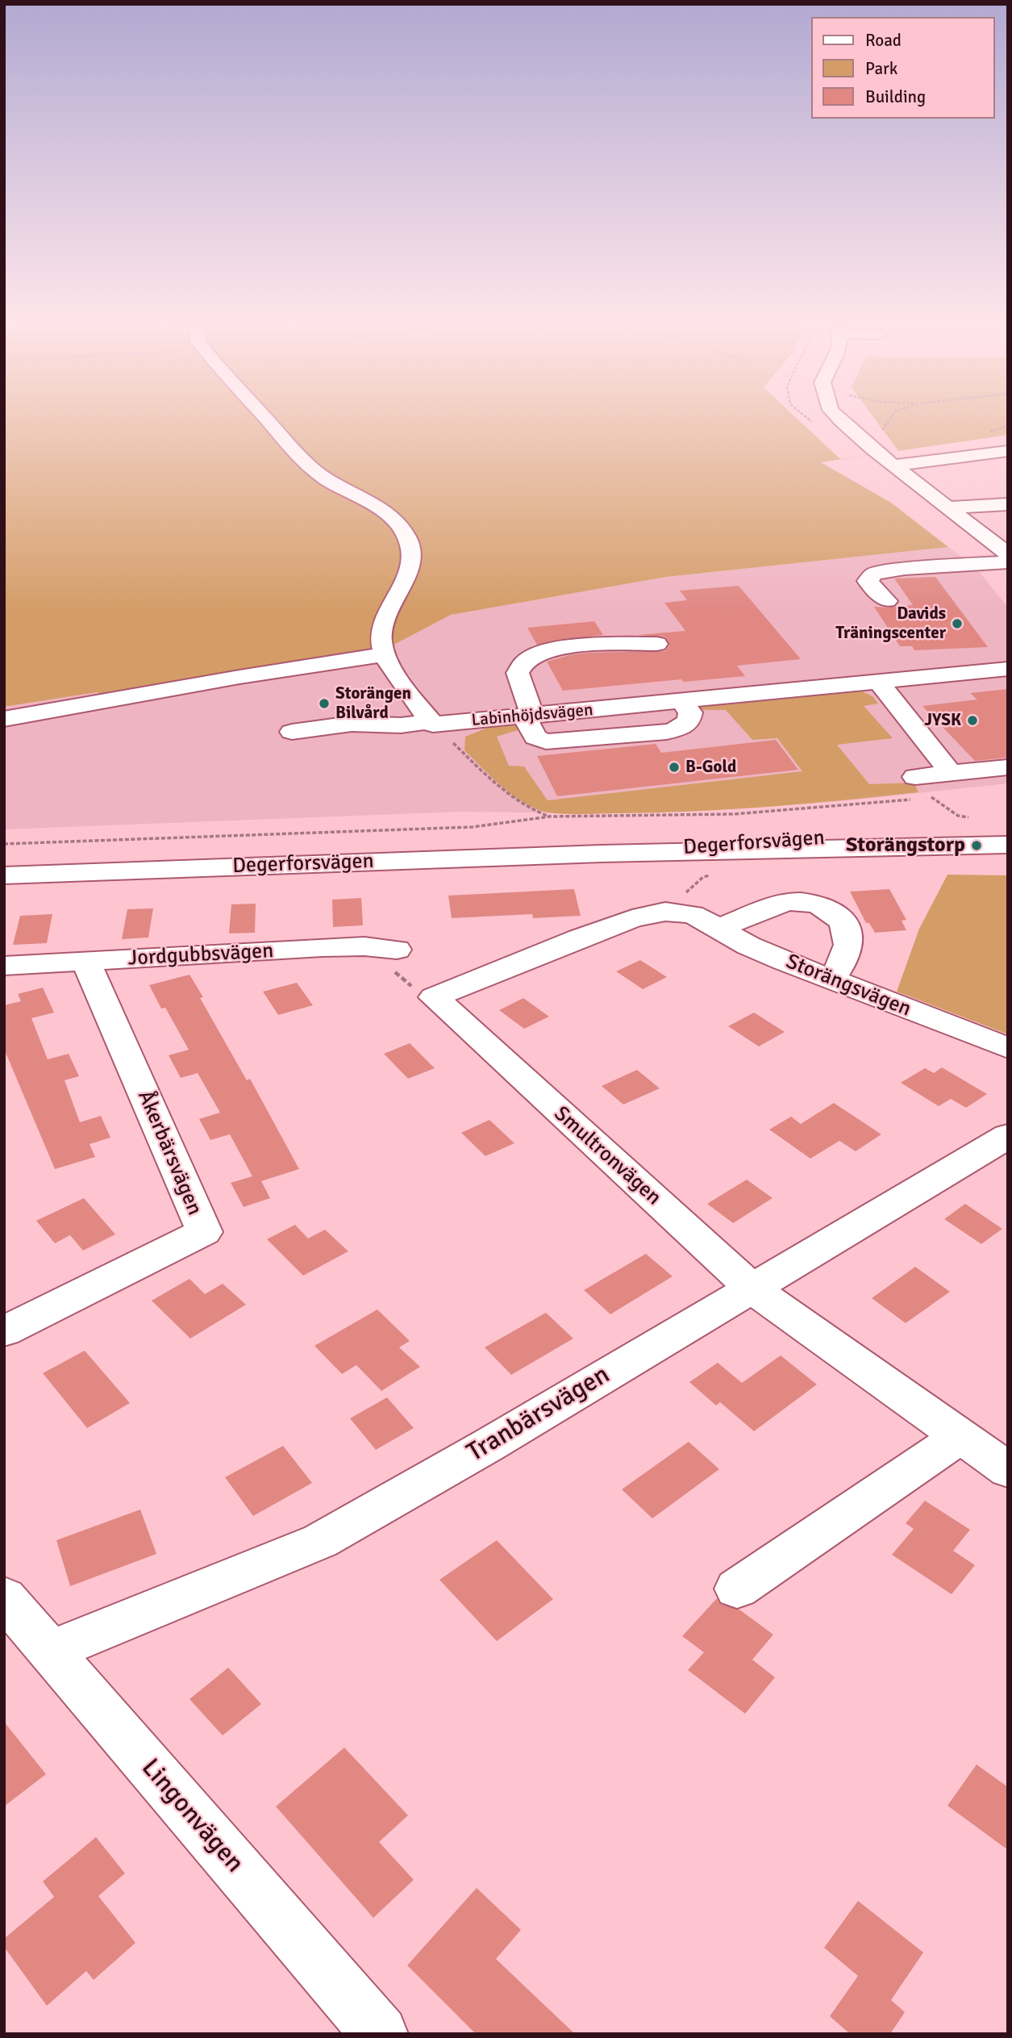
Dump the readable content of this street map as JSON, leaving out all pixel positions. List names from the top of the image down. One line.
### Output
{"streets":{"street":["Labinhöjdsvägen","Degerforsvägen","Jordgubbsvägen","Storängsvägen","Åkerbärsvägen","Smultronvägen","Tranbärsvägen","Lingonvägen"]},"crossings":[["Jordgubbsvägen","Åkerbärsvägen"],["Storängsvägen","Smultronvägen"],["Smultronvägen","Tranbärsvägen"],["Tranbärsvägen","Lingonvägen"]],"places":["Davids Träningscenter","Storängen Bilvård","JYSK","B-Gold","Storängstorp"],"legend":["Road","Park","Building"]}
